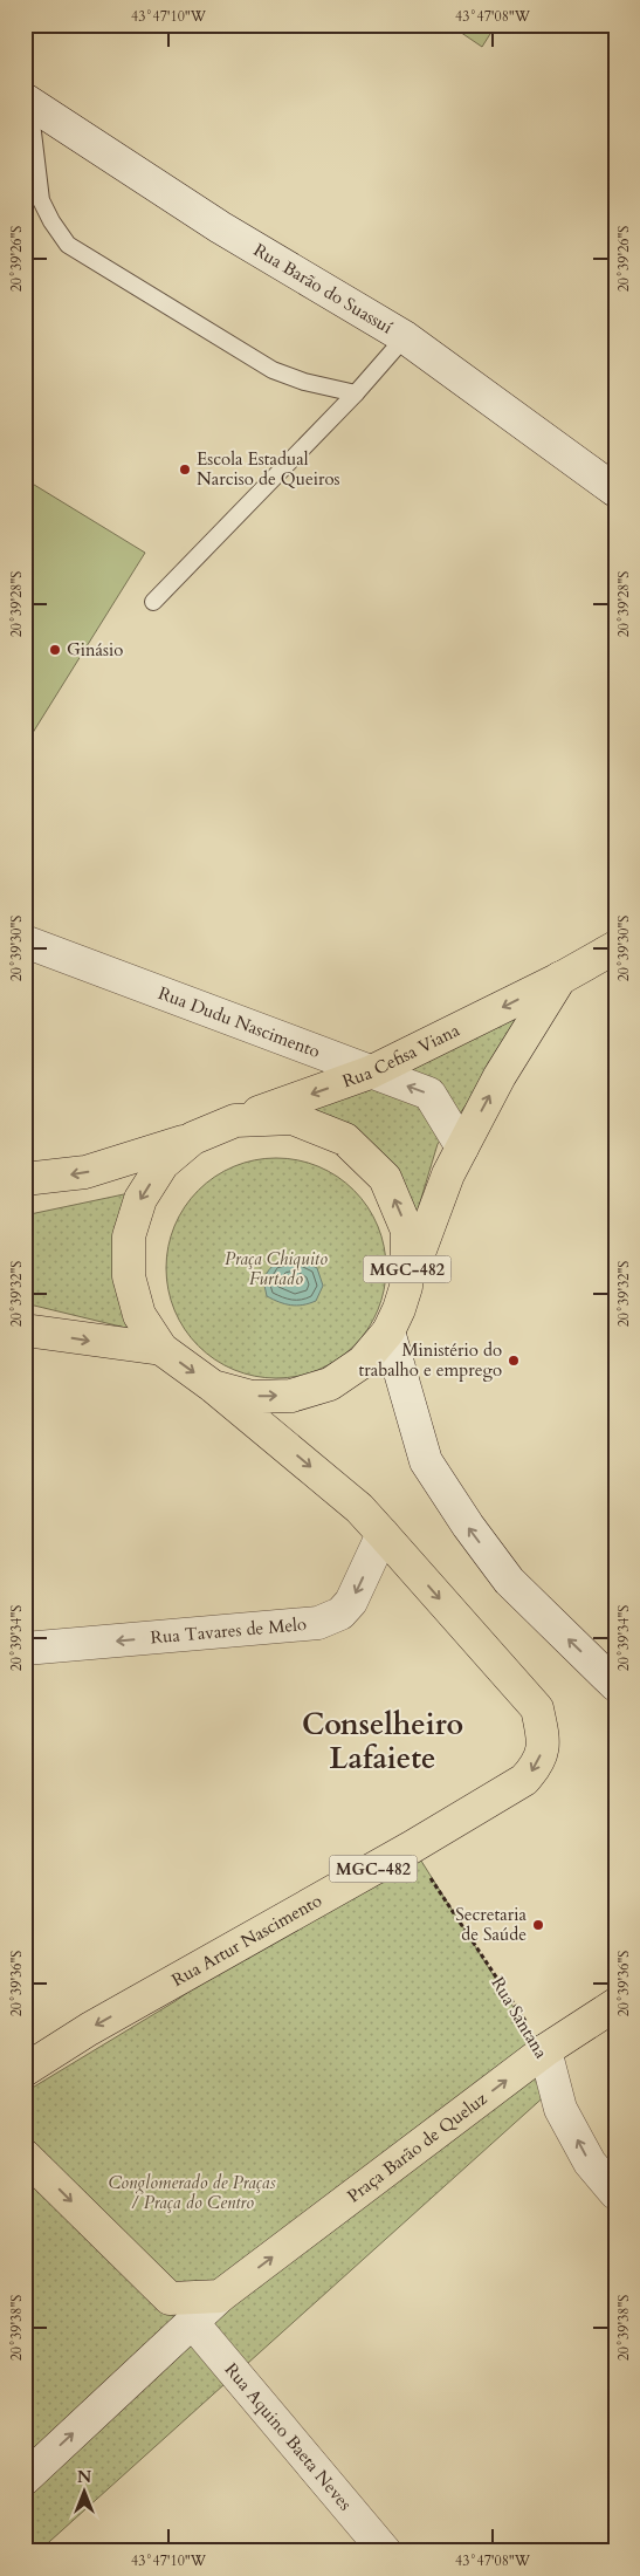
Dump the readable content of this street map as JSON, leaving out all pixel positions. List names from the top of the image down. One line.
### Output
{"streets":{"highway":["Rua Cefisa Viana","MGC-482","Rua Artur Nascimento","Praça Barão de Queluz"],"street":["Rua Barão do Suassuí","Rua Dudu Nascimento","Rua Tavares de Melo","Rua Santana","Rua Aquino Baeta Neves"]},"crossings":[["Rua Dudu Nascimento","Rua Cefisa Viana"],["Rua Cefisa Viana","MGC-482"],["MGC-482","Rua Tavares de Melo"],["MGC-482","Rua Artur Nascimento"],["Rua Tavares de Melo","Rua Artur Nascimento"],["Rua Artur Nascimento","Rua Santana"],["Rua Santana","Praça Barão de Queluz"],["Praça Barão de Queluz","Rua Aquino Baeta Neves"]],"one_way":["Rua Tavares de Melo","Rua Santana","Praça Barão de Queluz"],"districts":["Conselheiro Lafaiete"],"parks":["Praça Chiquito Furtado","Conglomerado de Praças / Praça do Centro"],"places":["Escola Estadual Narciso de Queiros","Ginásio","Ministério do trabalho e emprego","Secretaria de Saúde"],"north":"top","coordinates":["43°47'10\"W","43°47'08\"W","20°39'26\"S","20°39'28\"S","20°39'30\"S","20°39'32\"S","20°39'34\"S","20°39'36\"S","20°39'38\"S"]}
